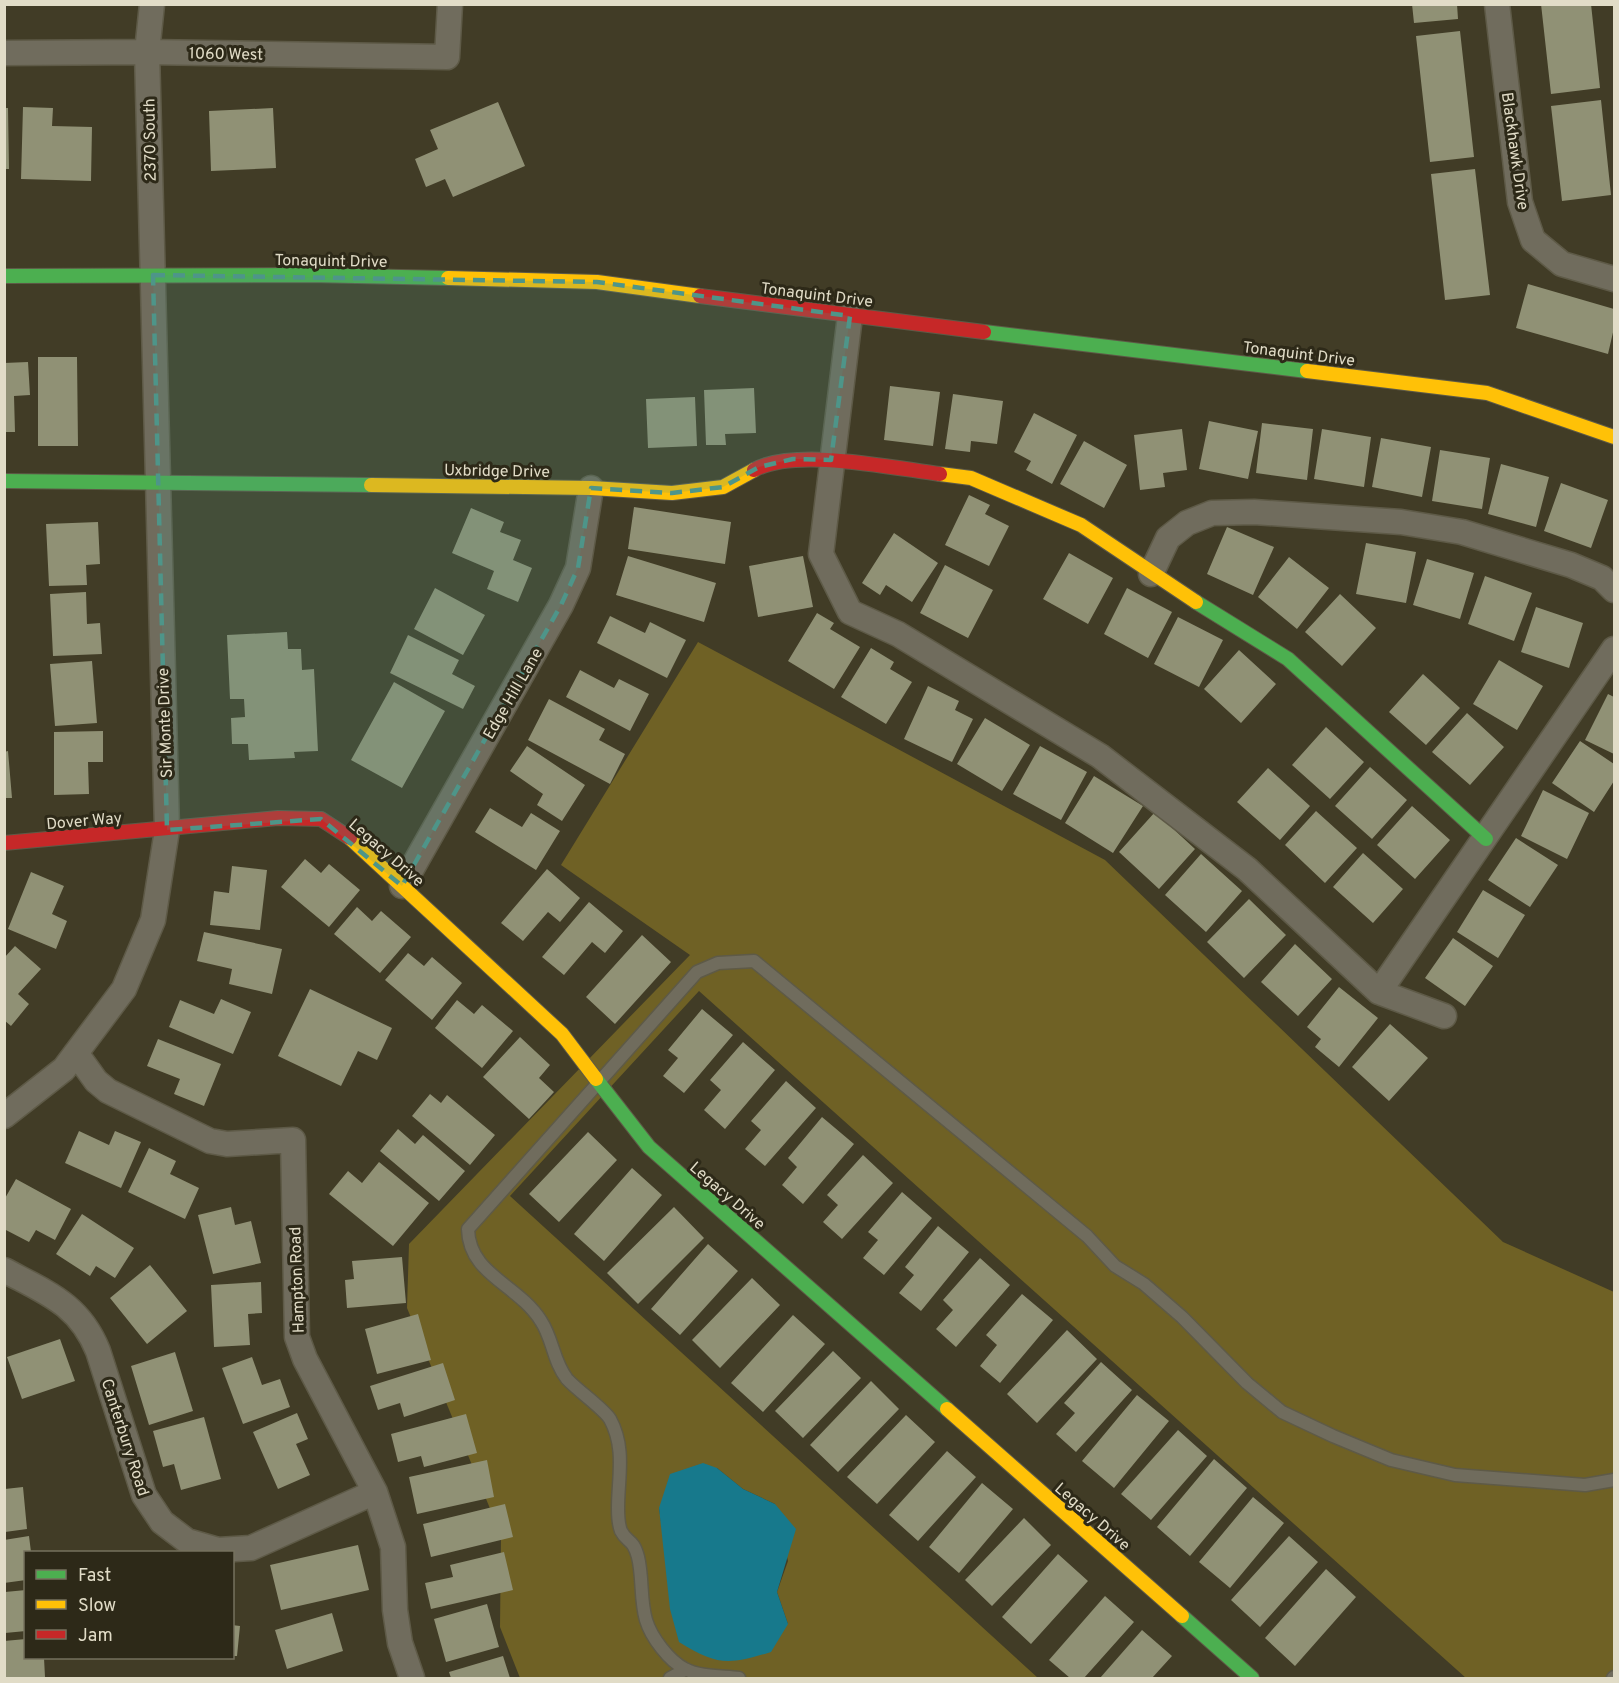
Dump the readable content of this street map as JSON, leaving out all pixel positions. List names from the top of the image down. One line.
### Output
{"streets":{"street":["1060 West","2370 South","Blackhawk Drive","Tonaquint Drive","Uxbridge Drive","Edge Hill Lane","Sir Monte Drive","Dover Way","Legacy Drive","Hampton Road","Canterbury Road"]},"crossings":[["1060 West","2370 South"],["2370 South","Tonaquint Drive"],["2370 South","Sir Monte Drive"],["Tonaquint Drive","Sir Monte Drive"],["Uxbridge Drive","Edge Hill Lane"],["Uxbridge Drive","Sir Monte Drive"],["Edge Hill Lane","Legacy Drive"],["Sir Monte Drive","Dover Way"],["Sir Monte Drive","Legacy Drive"],["Sir Monte Drive","Hampton Road"],["Dover Way","Legacy Drive"],["Hampton Road","Canterbury Road"]],"legend":["Fast","Slow","Jam"]}
